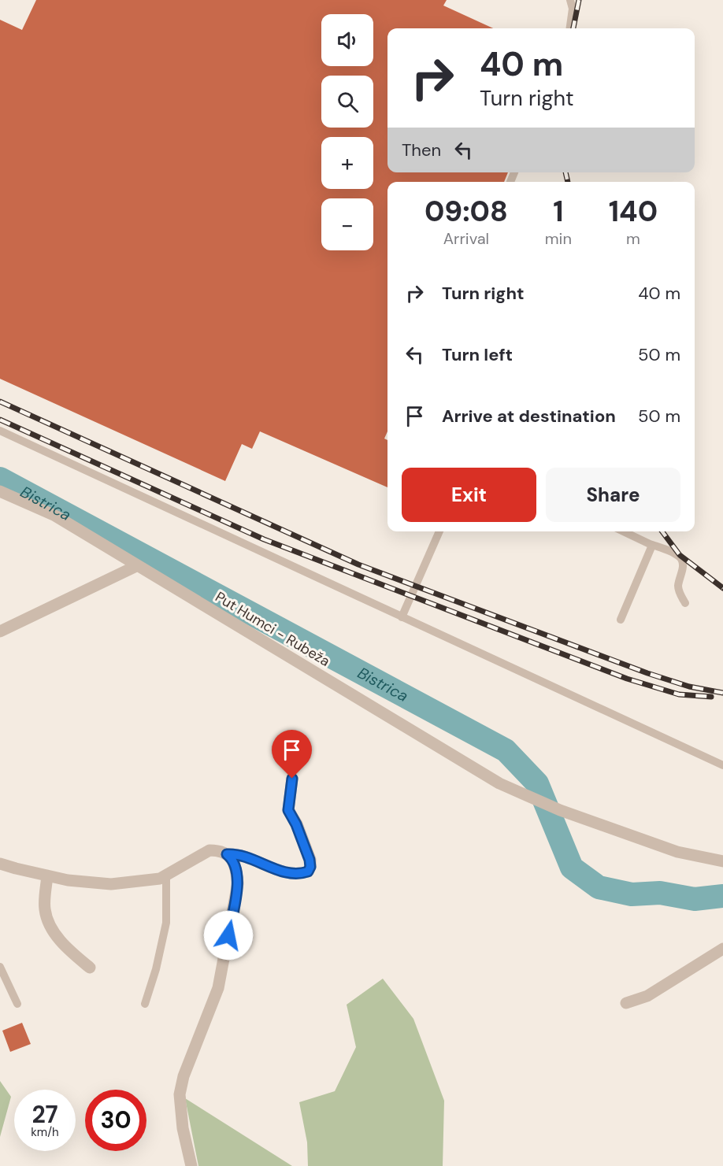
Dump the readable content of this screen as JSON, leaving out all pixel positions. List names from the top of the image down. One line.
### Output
{"streets":{"street":["Put Humci - Rubeža"]},"water":["Bistrica"],"page":{"map_buttons":["+","−"],"turn":["40 m","Turn right"],"then":"Then","eta":["09:08","Arrival","1","min","140","m"],"list":[{"name":"Turn right","value":"40 m"},{"name":"Turn left","value":"50 m"},{"name":"Arrive at destination","value":"50 m"}],"buttons":["Exit","Share"],"speed":"27 km/h","limit":"30"}}
